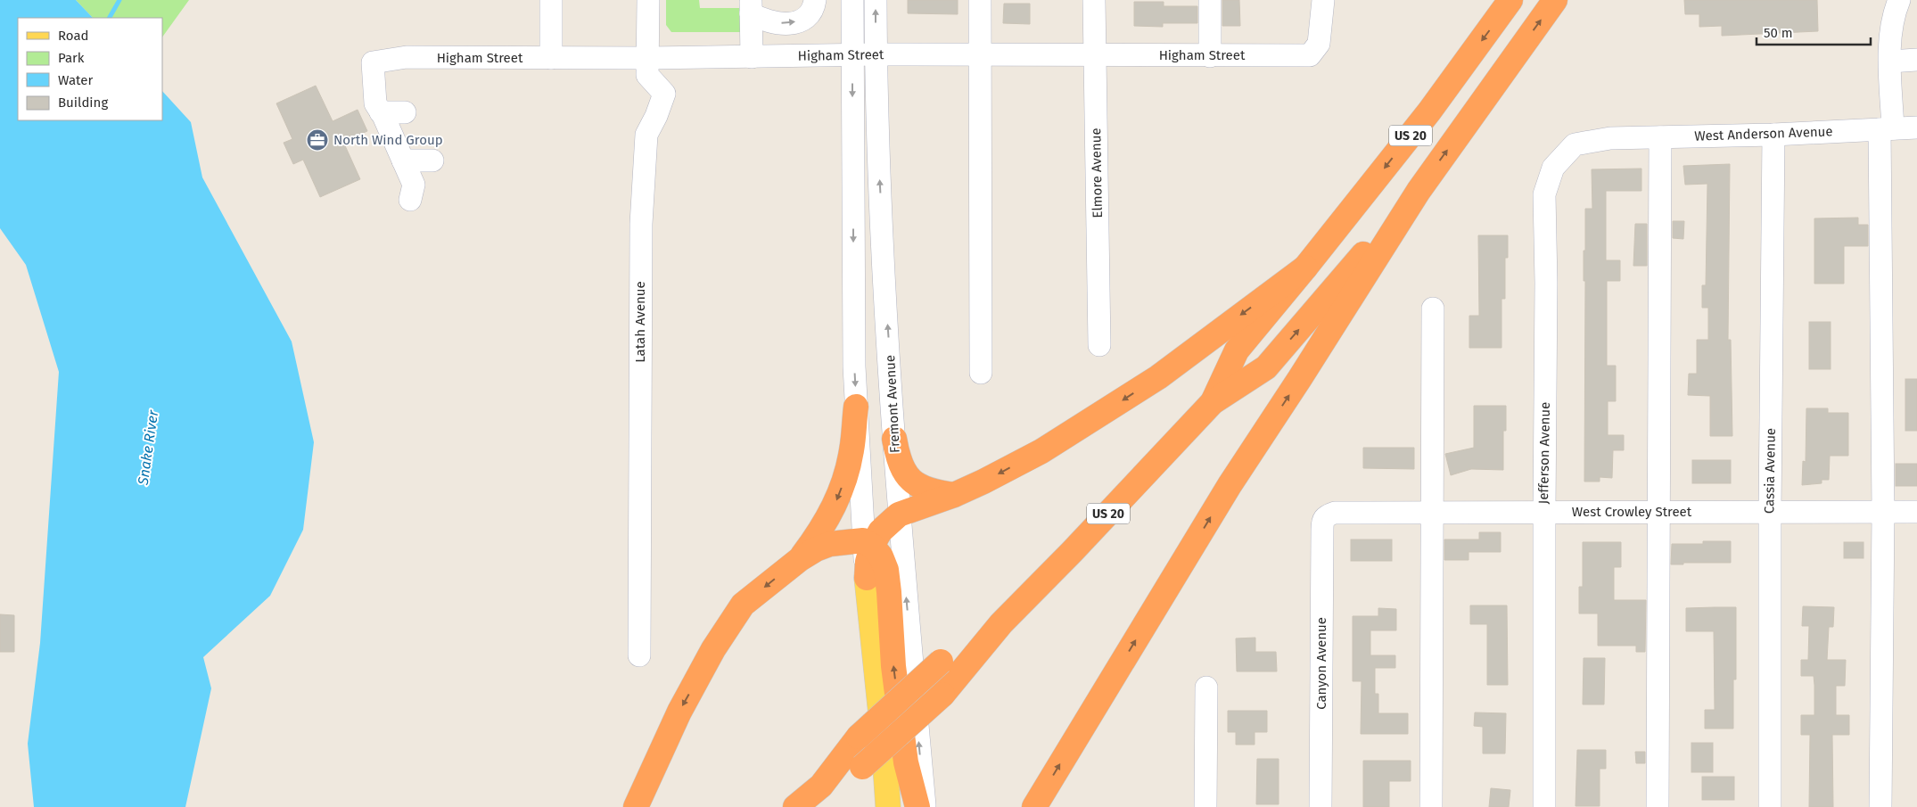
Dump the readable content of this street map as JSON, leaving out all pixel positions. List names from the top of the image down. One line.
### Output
{"streets":{"highway":["US 20"],"street":["Higham Street","West Anderson Avenue","Elmore Avenue","Latah Avenue","Fremont Avenue","Jefferson Avenue","Cassia Avenue","West Crowley Street","Canyon Avenue"]},"crossings":[["Higham Street","Elmore Avenue"],["Higham Street","Latah Avenue"],["Higham Street","Fremont Avenue"],["West Anderson Avenue","Jefferson Avenue"],["West Anderson Avenue","Cassia Avenue"],["Jefferson Avenue","West Crowley Street"],["Cassia Avenue","West Crowley Street"],["West Crowley Street","Canyon Avenue"]],"water":["Snake River"],"places":{"office":["North Wind Group"]},"legend":["Road","Park","Water","Building"],"scale_bar":"50 m"}
